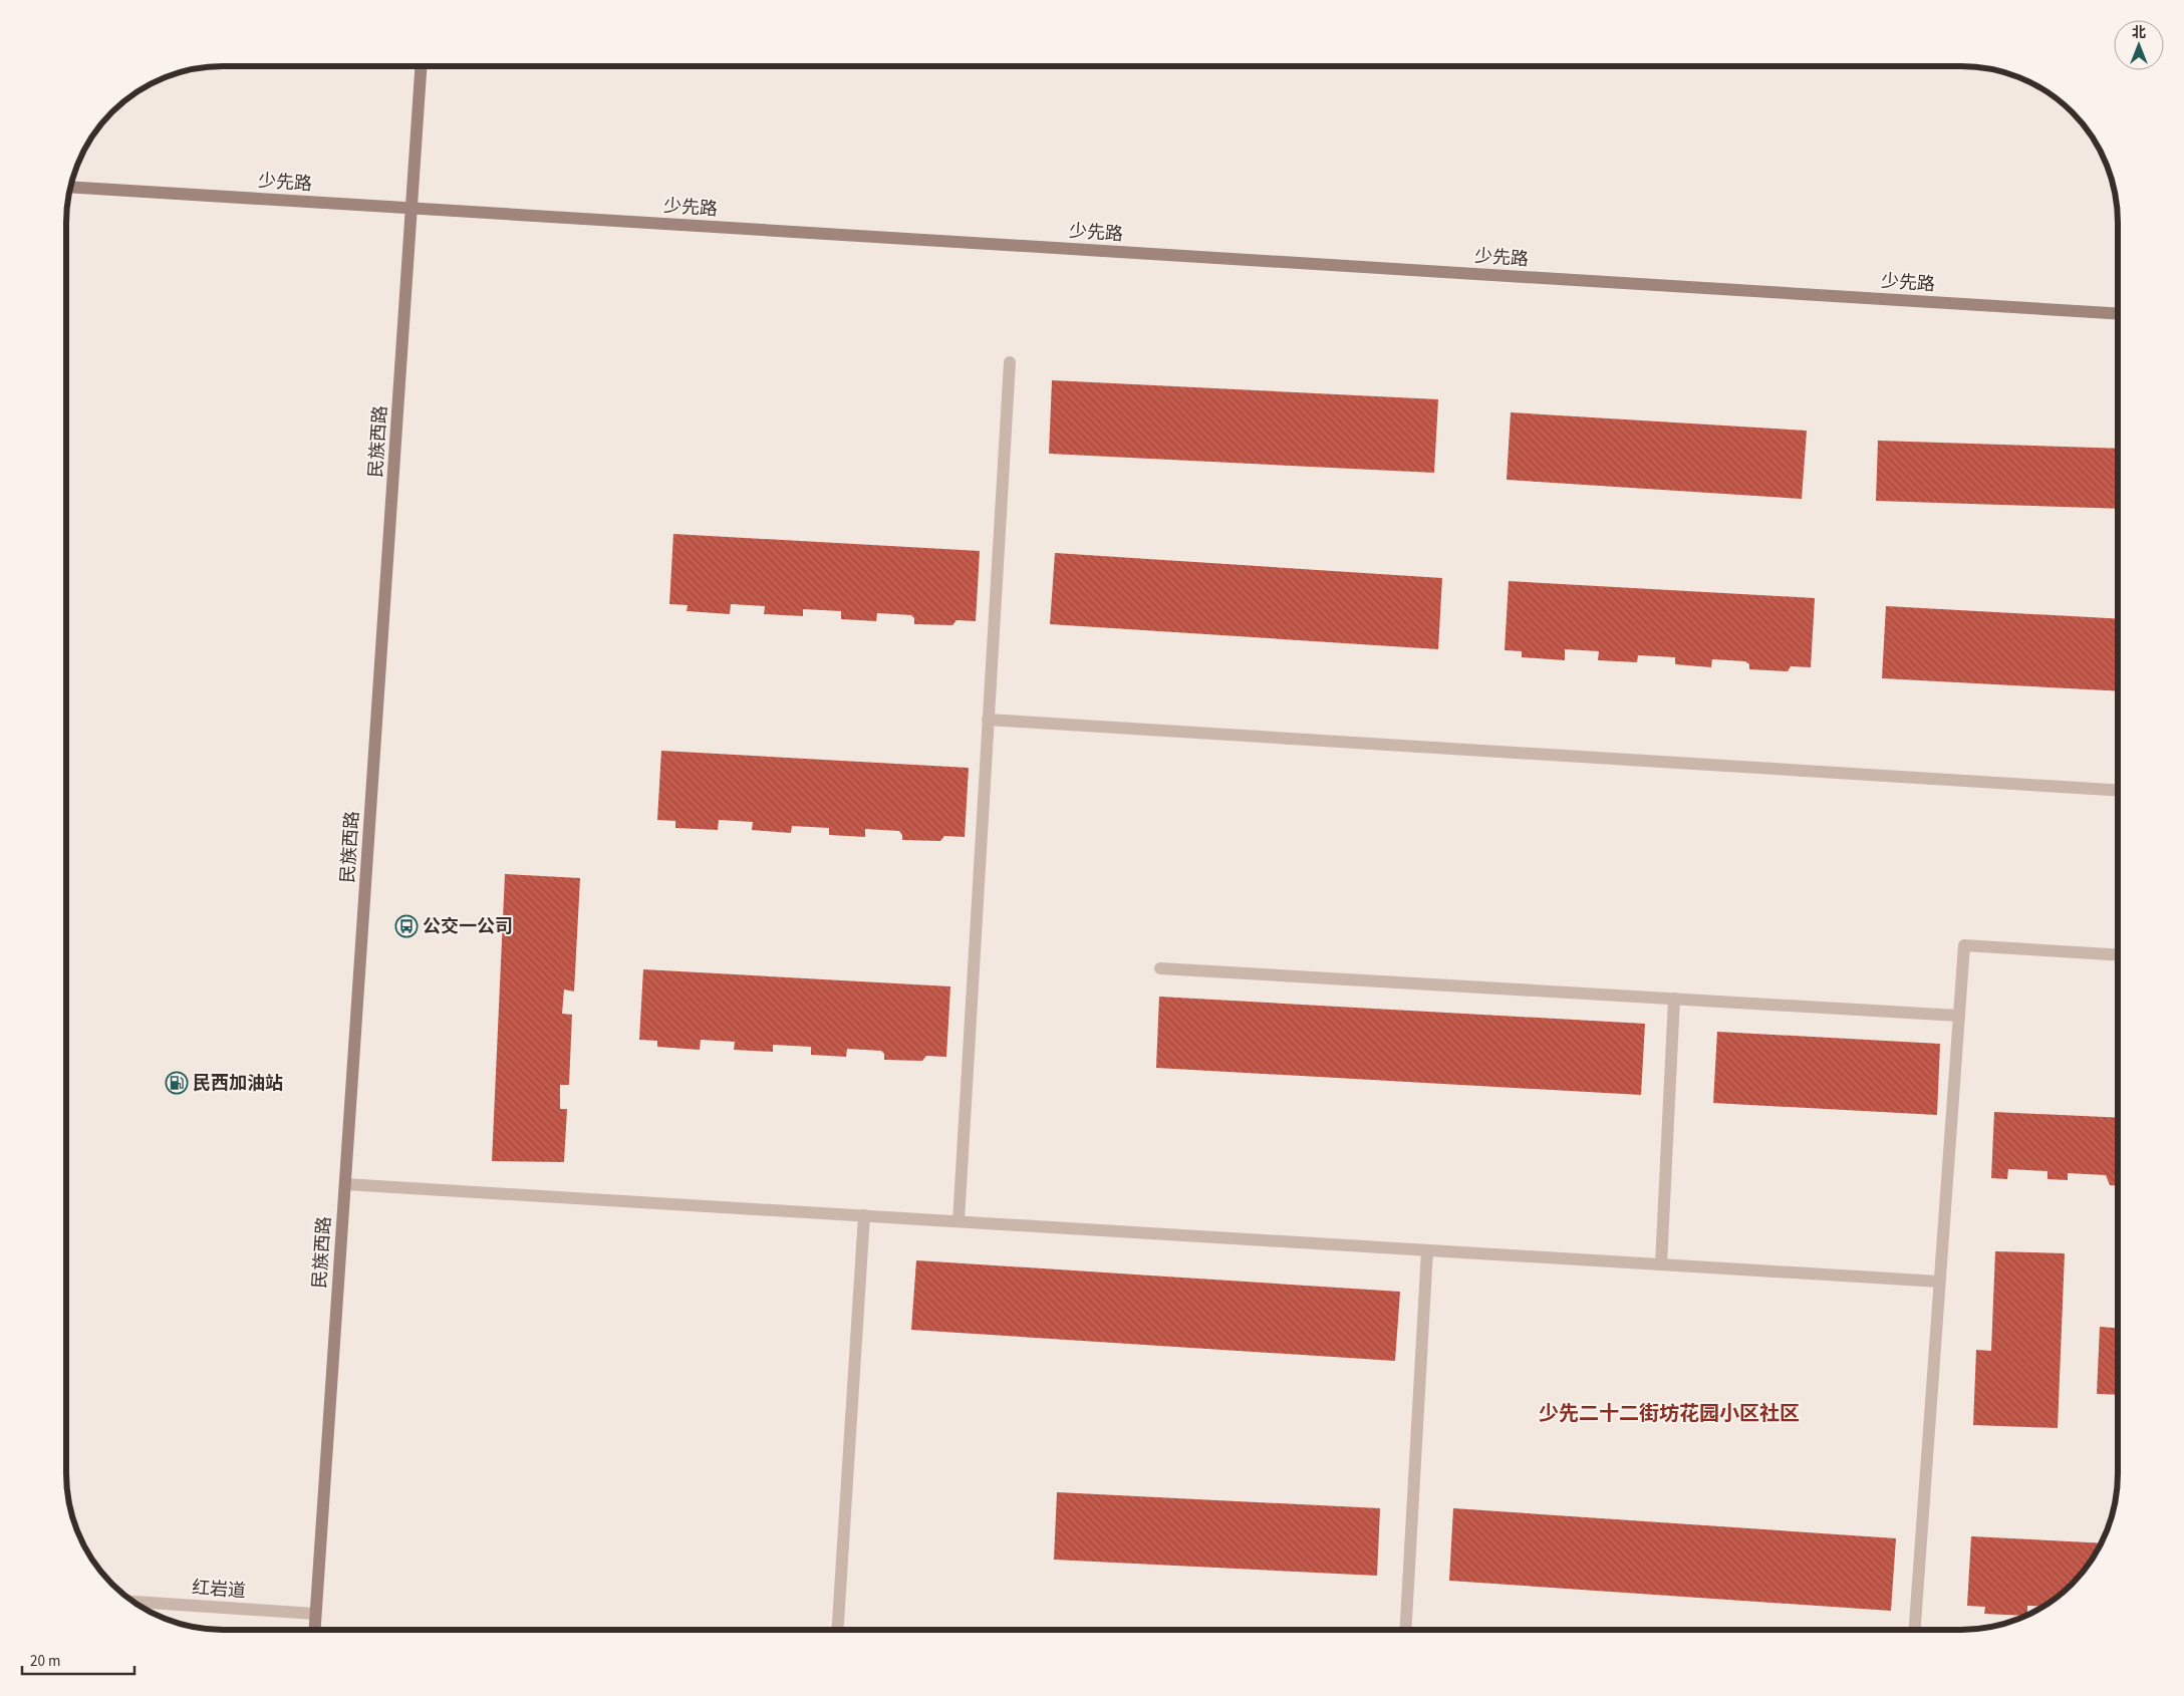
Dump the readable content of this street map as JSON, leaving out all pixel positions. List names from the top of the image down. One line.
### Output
{"streets":{"main road":["少先路","民族西路"],"street":["红岩道"]},"crossings":[["少先路","民族西路"],["民族西路","红岩道"]],"districts":["少先二十二街坊花园小区社区"],"places":{"bus stop":["公交一公司"],"fuel station":["民西加油站"]},"scale_bar":"20 m","north":"top"}
